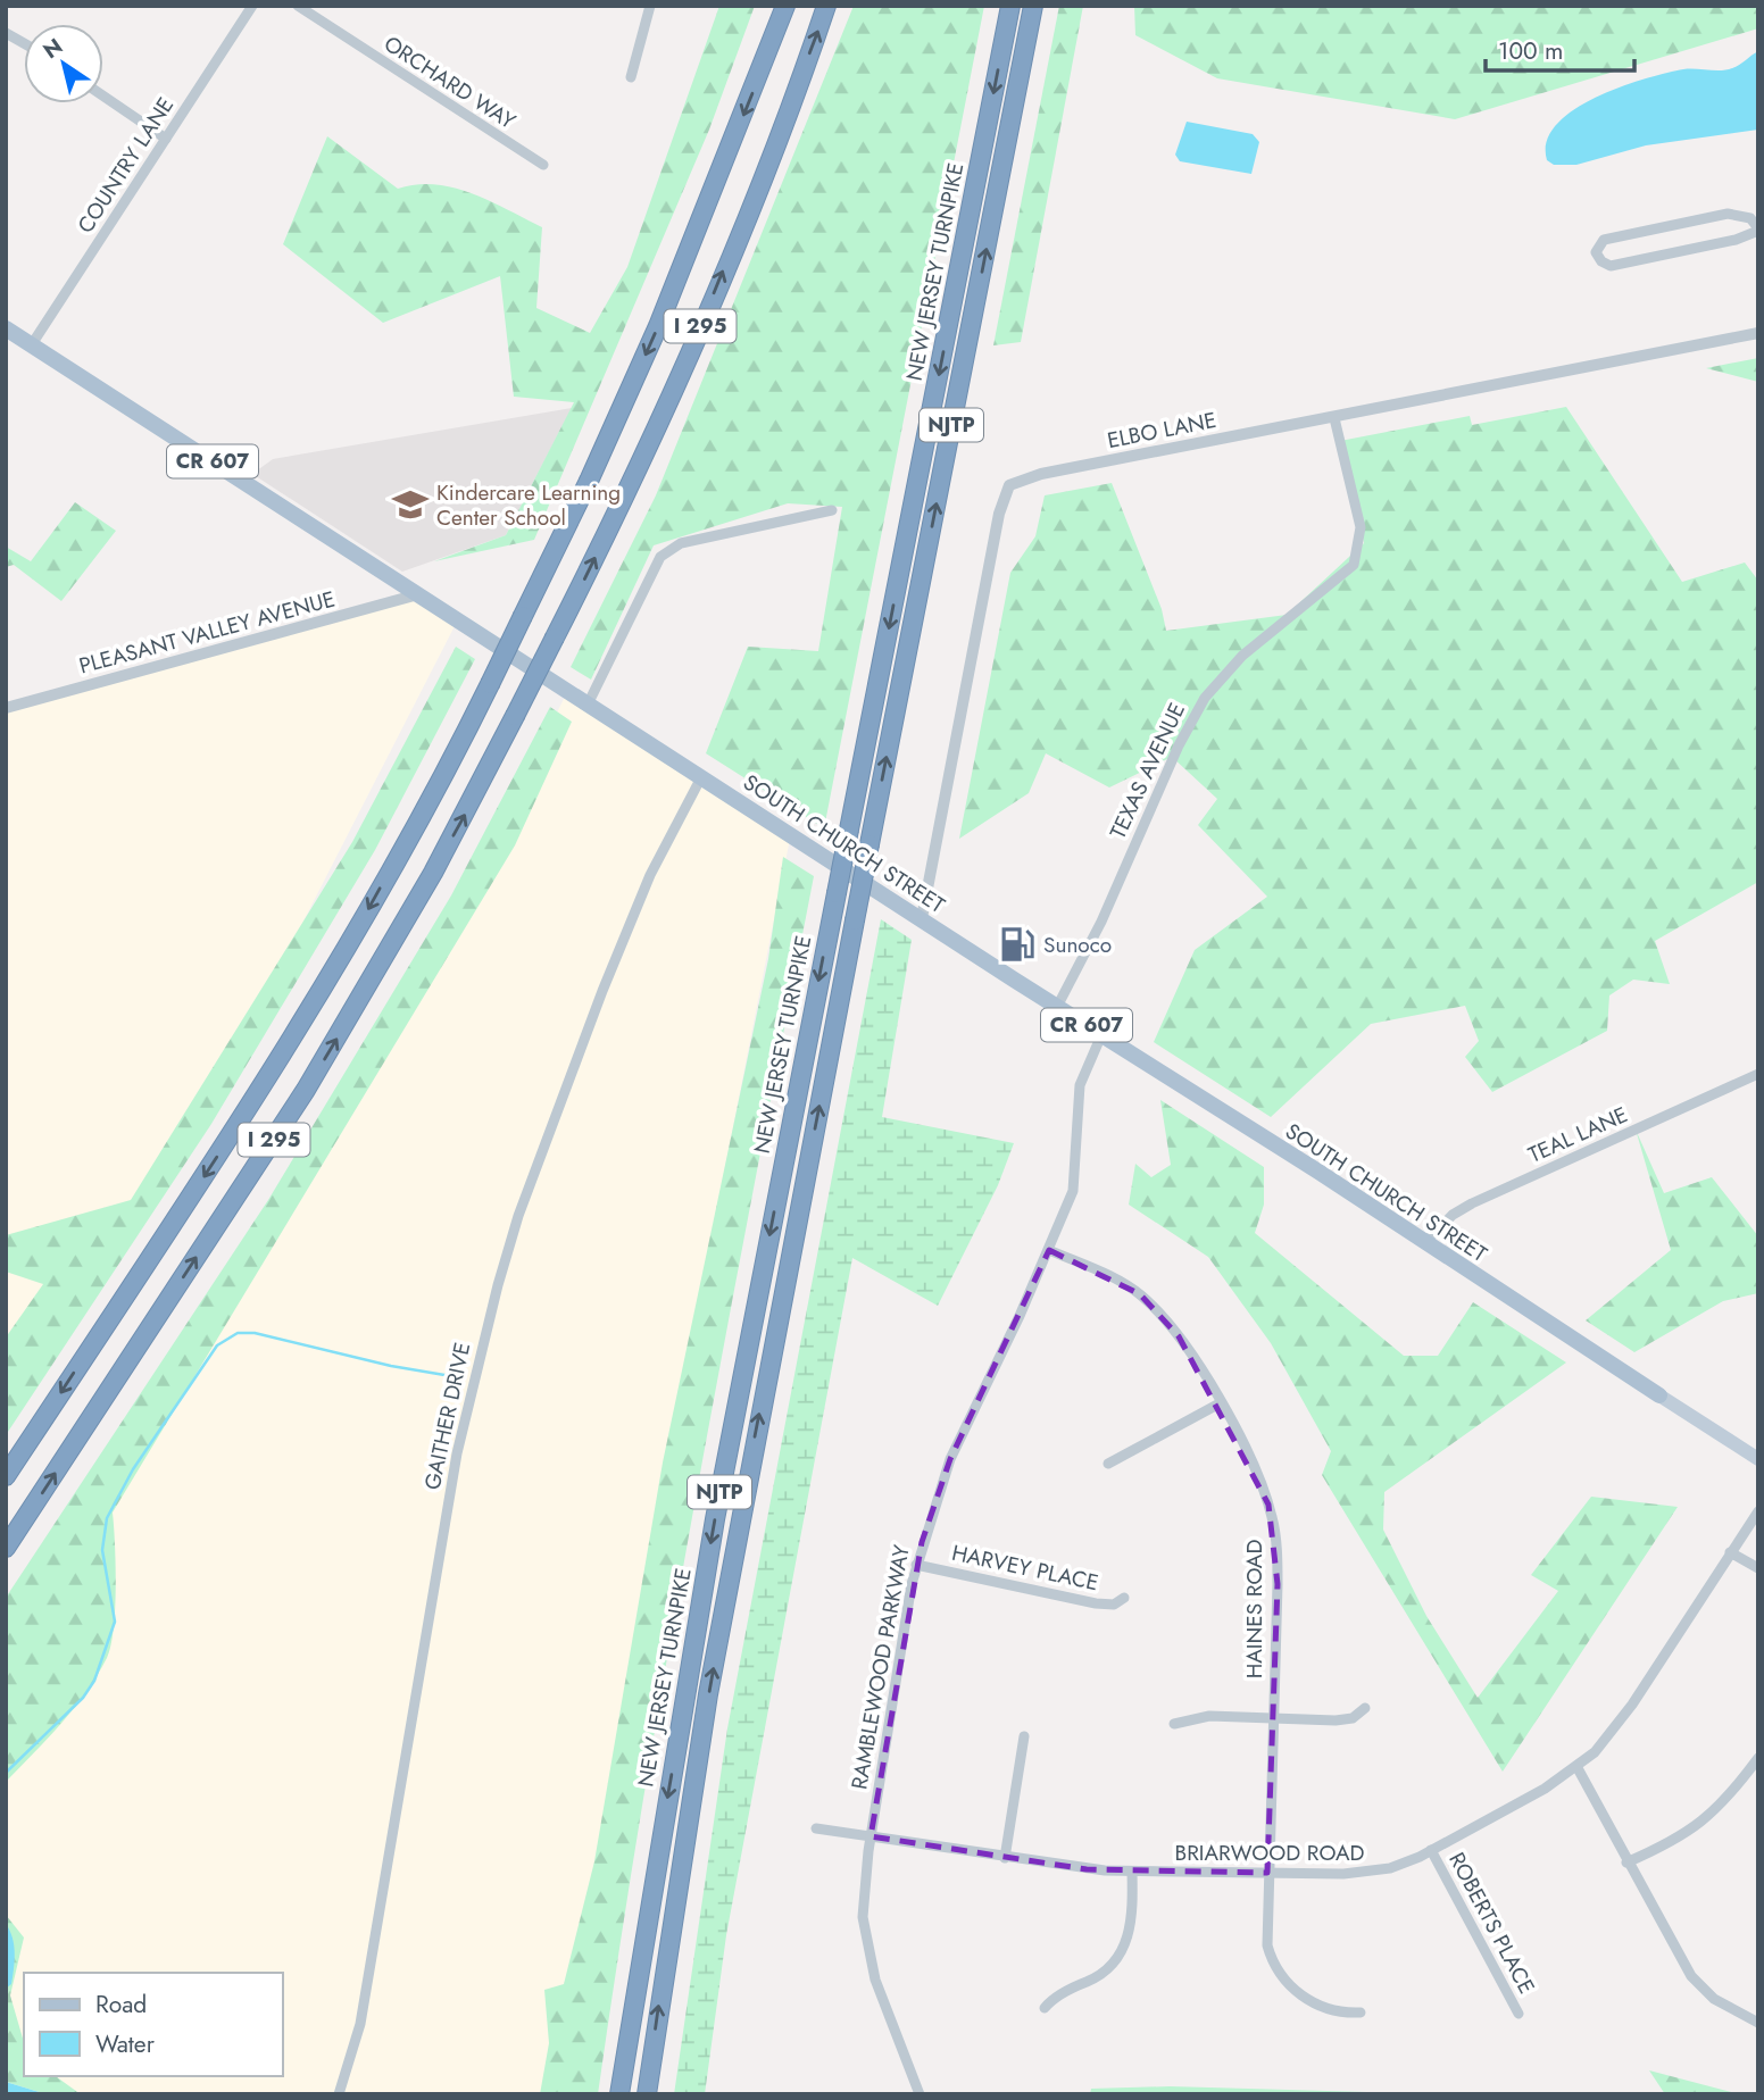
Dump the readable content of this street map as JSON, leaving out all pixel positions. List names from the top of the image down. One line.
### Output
{"streets":{"highway":["NEW JERSEY TURNPIKE","I 295","NJTP"],"main road":["CR 607","SOUTH CHURCH STREET"],"street":["ORCHARD WAY","COUNTRY LANE","ELBO LANE","PLEASANT VALLEY AVENUE","TEXAS AVENUE","TEAL LANE","GAITHER DRIVE","HARVEY PLACE","HAINES ROAD","RAMBLEWOOD PARKWAY","BRIARWOOD ROAD","ROBERTS PLACE"]},"crossings":[["COUNTRY LANE","SOUTH CHURCH STREET"],["ELBO LANE","TEXAS AVENUE"],["ELBO LANE","SOUTH CHURCH STREET"],["PLEASANT VALLEY AVENUE","SOUTH CHURCH STREET"],["TEXAS AVENUE","SOUTH CHURCH STREET"],["SOUTH CHURCH STREET","TEAL LANE"],["SOUTH CHURCH STREET","GAITHER DRIVE"],["SOUTH CHURCH STREET","RAMBLEWOOD PARKWAY"],["HARVEY PLACE","RAMBLEWOOD PARKWAY"],["HAINES ROAD","RAMBLEWOOD PARKWAY"],["HAINES ROAD","BRIARWOOD ROAD"],["RAMBLEWOOD PARKWAY","BRIARWOOD ROAD"],["BRIARWOOD ROAD","ROBERTS PLACE"]],"places":{"school or university":["Kindercare Learning Center School"],"fuel station":["Sunoco"]},"legend":["Road","Water"],"scale_bar":"100 m","north":"top left"}
